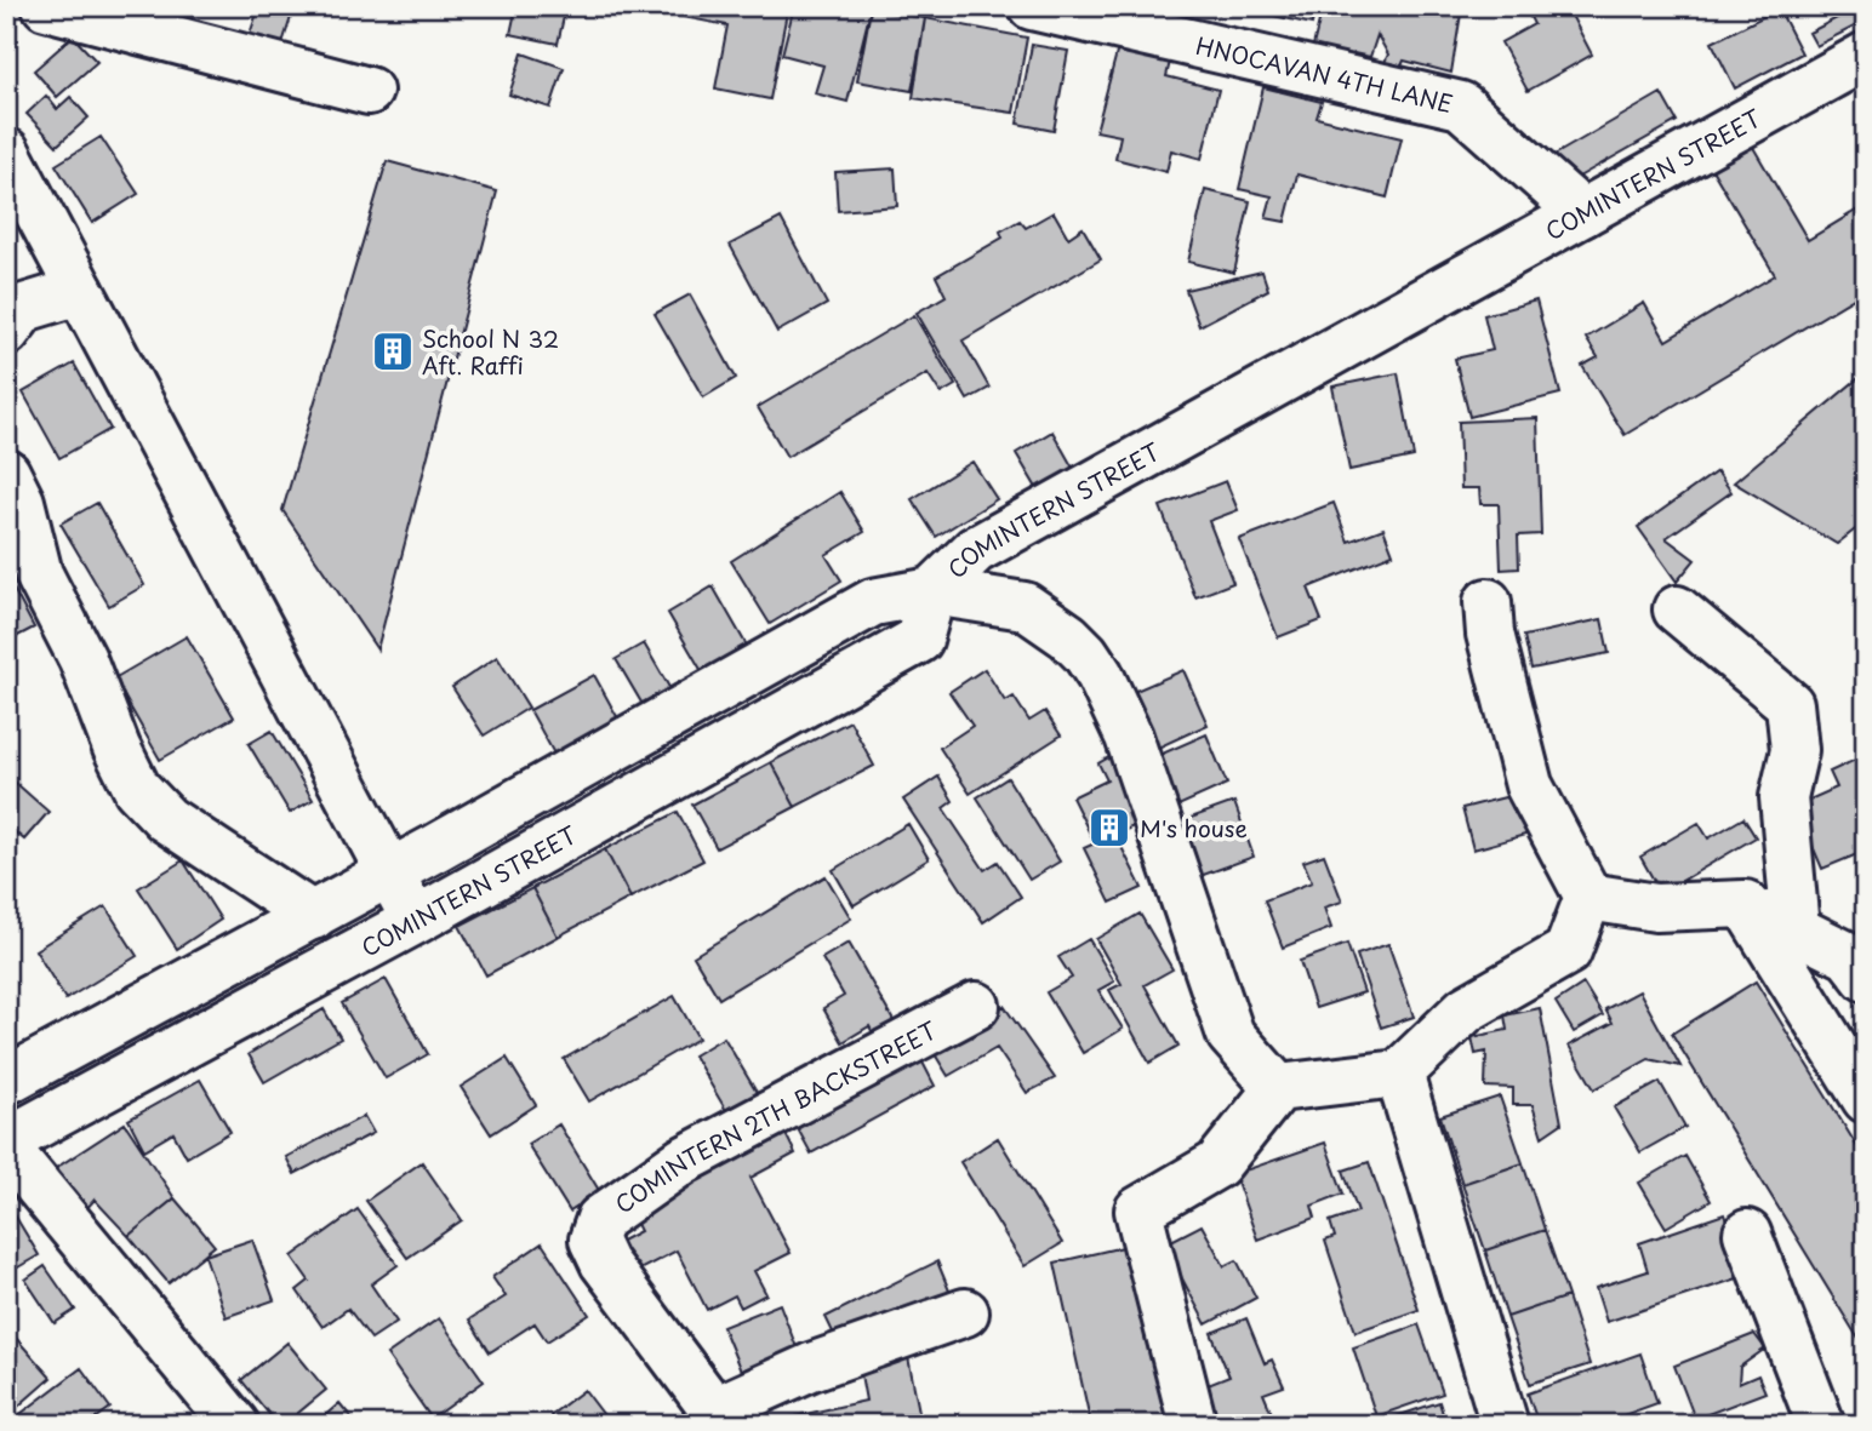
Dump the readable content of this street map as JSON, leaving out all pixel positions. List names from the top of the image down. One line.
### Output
{"streets":{"street":["HNOCAVAN 4TH LANE","COMINTERN STREET","COMINTERN 2TH BACKSTREET"]},"crossings":[["HNOCAVAN 4TH LANE","COMINTERN STREET"]],"places":{"building":["School N 32 Aft. Raffi","M's house"]}}
